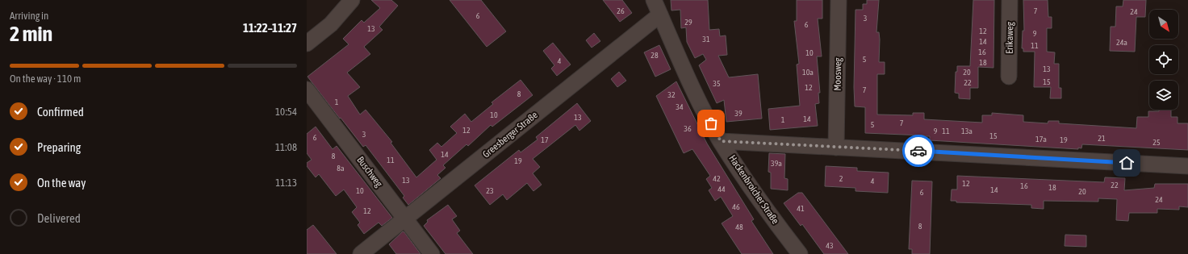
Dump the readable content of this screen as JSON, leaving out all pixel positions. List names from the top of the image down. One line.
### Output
{"streets":{"street":["Erikaweg","Moosweg","Greesberger Straße","Buschweg","Hackenbroicher Straße"]},"crossings":[["Greesberger Straße","Buschweg"],["Greesberger Straße","Hackenbroicher Straße"]],"house_numbers":["26","7","24","6","3","29","6","13","12","9","31","14","24a","11","16","10","28","5","4","18","13","10a","20","15","22","35","12","7","8","32","1","34","39","10","13","14","1","7","5","36","12","9","11","13a","3","15","6","21","17a","17","19","25","14","8","11","19","39a","8a","42","2","13","4","12","22","16","18","44","14","10","23","20","6","24","46","41","12","8","48","43"],"north":"bottom right","page":{"heading":["2 min","Arriving in","11:22–11:27"],"bar":"On the way · 110 m","list":[["Confirmed","10:54"],["Preparing","11:08"],["On the way","11:13"],"Delivered"]}}
